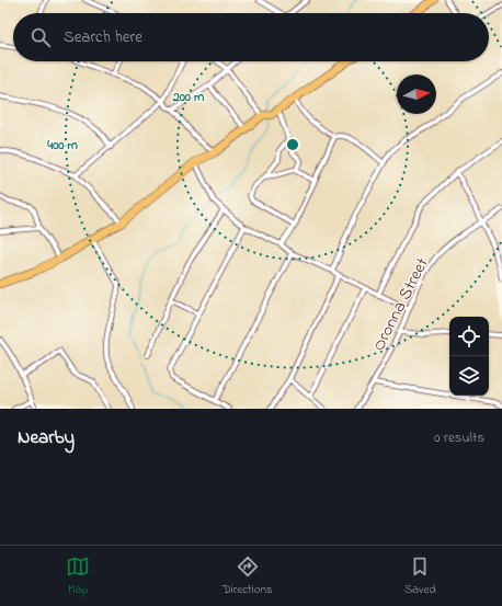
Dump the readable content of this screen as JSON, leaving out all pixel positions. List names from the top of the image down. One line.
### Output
{"streets":{"street":["Oronna Street"]},"north":"right","page":{"search":"Search here","heading":["Nearby","0 results"],"nav":["Map","Directions","Saved"]},"rings":["200 m","400 m"]}
